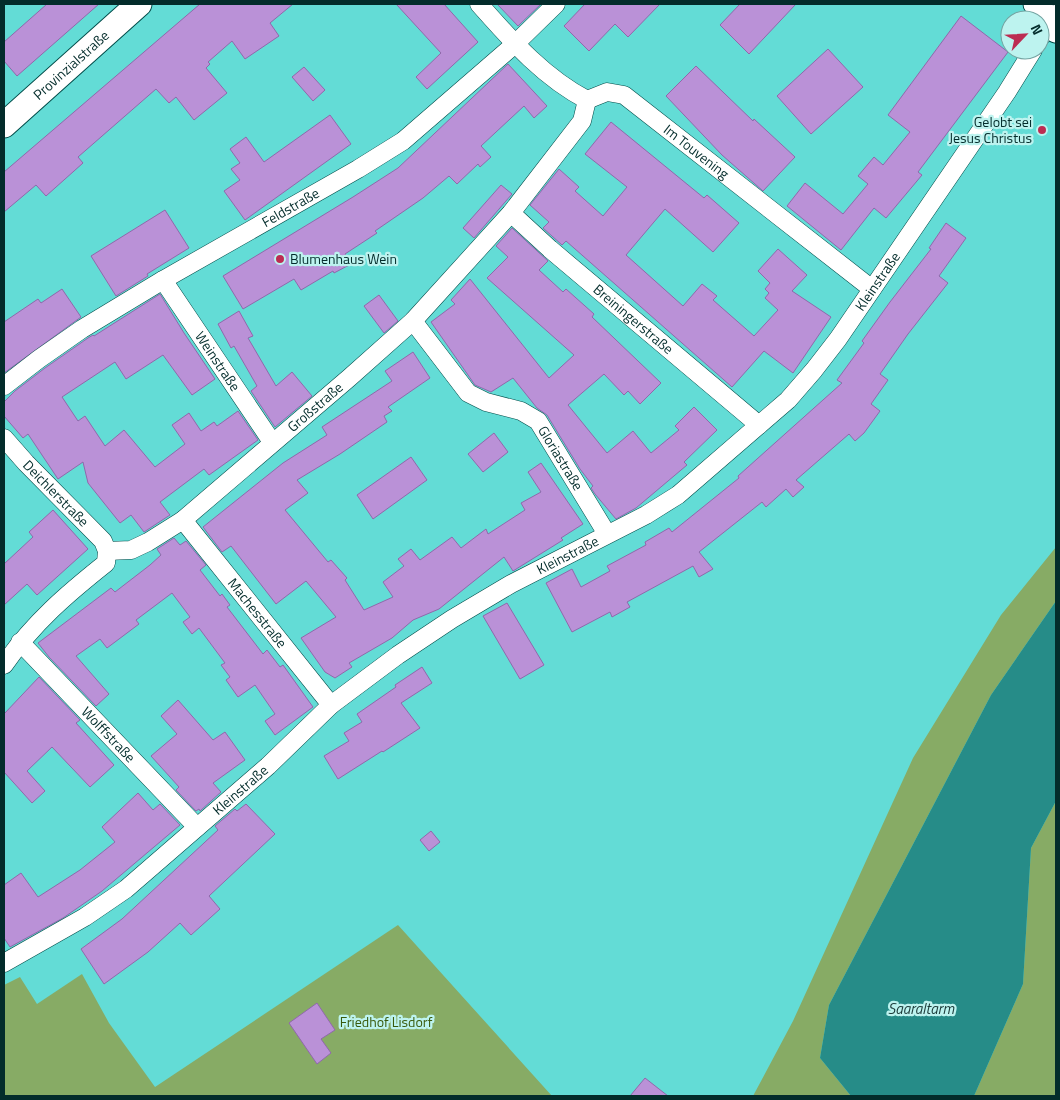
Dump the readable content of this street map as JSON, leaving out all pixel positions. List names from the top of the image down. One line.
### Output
{"streets":{"main road":["Provinzialstraße"],"street":["Im Touvening","Feldstraße","Kleinstraße","Breiningerstraße","Weinstraße","Großstraße","Gloriastraße","Deichlerstraße","Machesstraße","Wolffstraße"]},"crossings":[["Im Touvening","Kleinstraße"],["Im Touvening","Großstraße"],["Feldstraße","Weinstraße"],["Kleinstraße","Breiningerstraße"],["Kleinstraße","Gloriastraße"],["Kleinstraße","Machesstraße"],["Kleinstraße","Wolffstraße"],["Breiningerstraße","Großstraße"],["Weinstraße","Großstraße"],["Großstraße","Gloriastraße"],["Großstraße","Deichlerstraße"],["Großstraße","Machesstraße"]],"water":["Saaraltarm"],"parks":["Friedhof Lisdorf"],"places":["Gelobt sei Jesus Christus","Blumenhaus Wein"],"north":"top right"}
